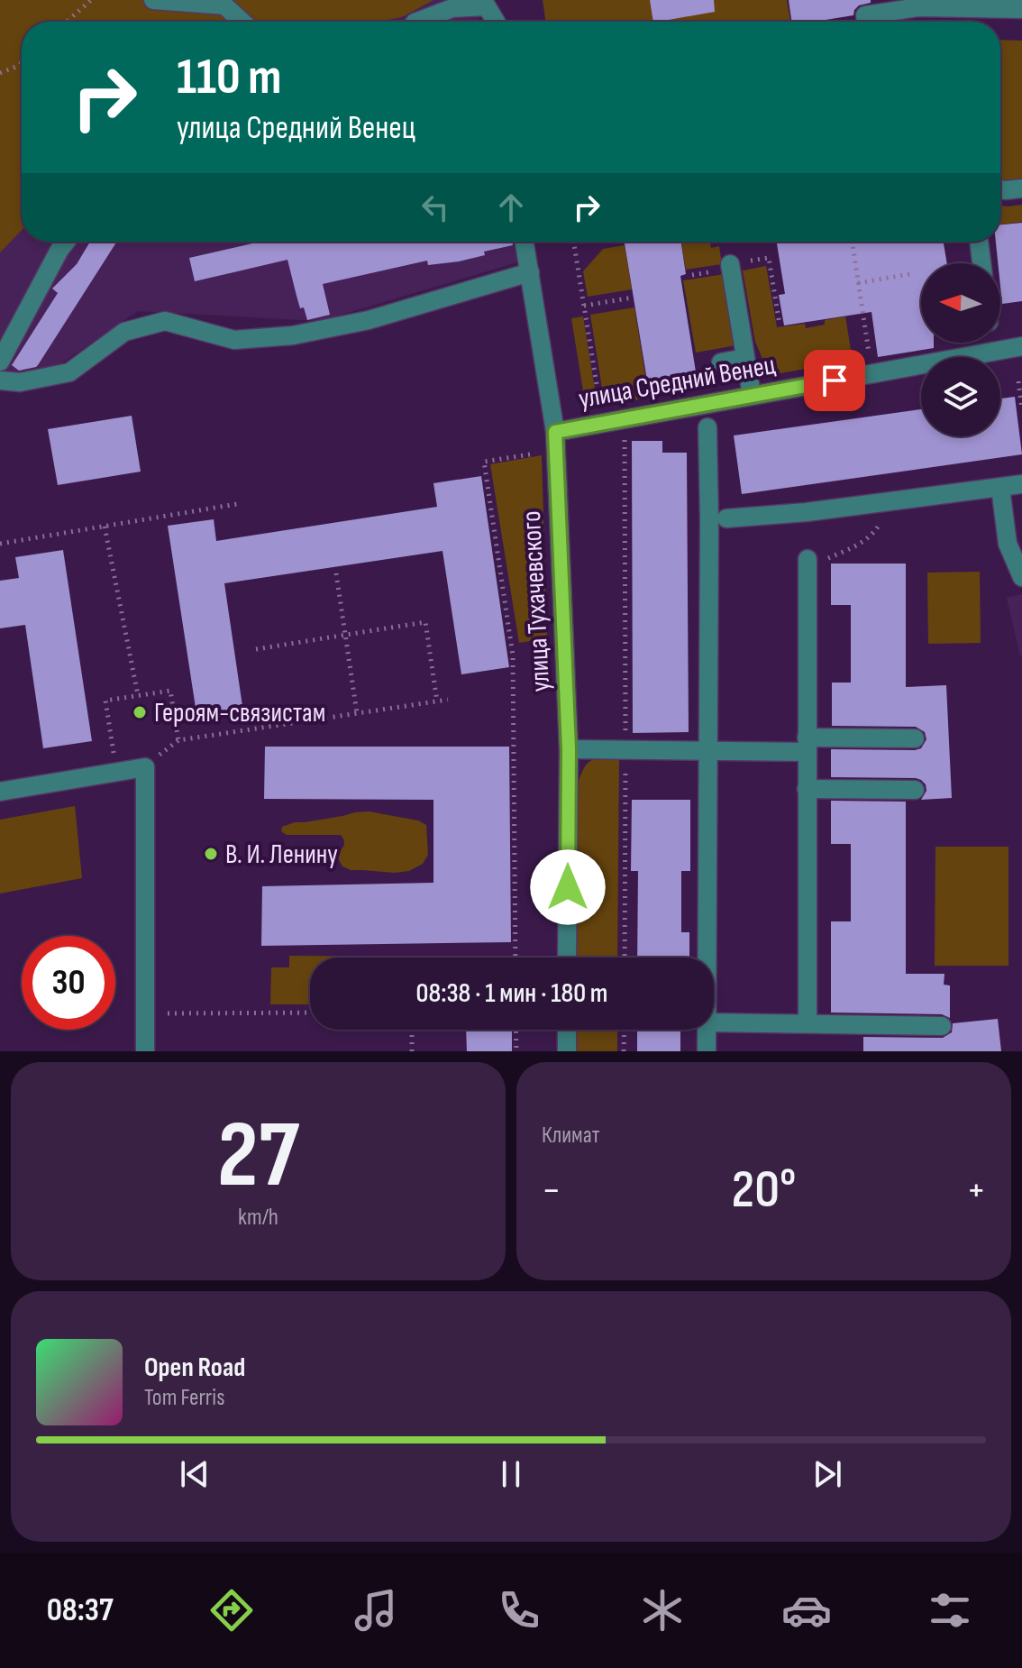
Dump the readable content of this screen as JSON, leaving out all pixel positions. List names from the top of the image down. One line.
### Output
{"streets":{"street":["улица Средний Венец","улица Тухачевского"]},"crossings":[["улица Средний Венец","улица Тухачевского"]],"places":["Героям-связистам","В. И. Ленину"],"north":"left","page":{"turn":["110 m","улица Средний Венец"],"limit":"30","trip":"08:38 · 1 мин · 180 m","tile":[["27","km/h"],"Климат"],"heat":["−","20°","+"],"song":["Open Road","Tom Ferris"],"tabs":"08:37"}}
